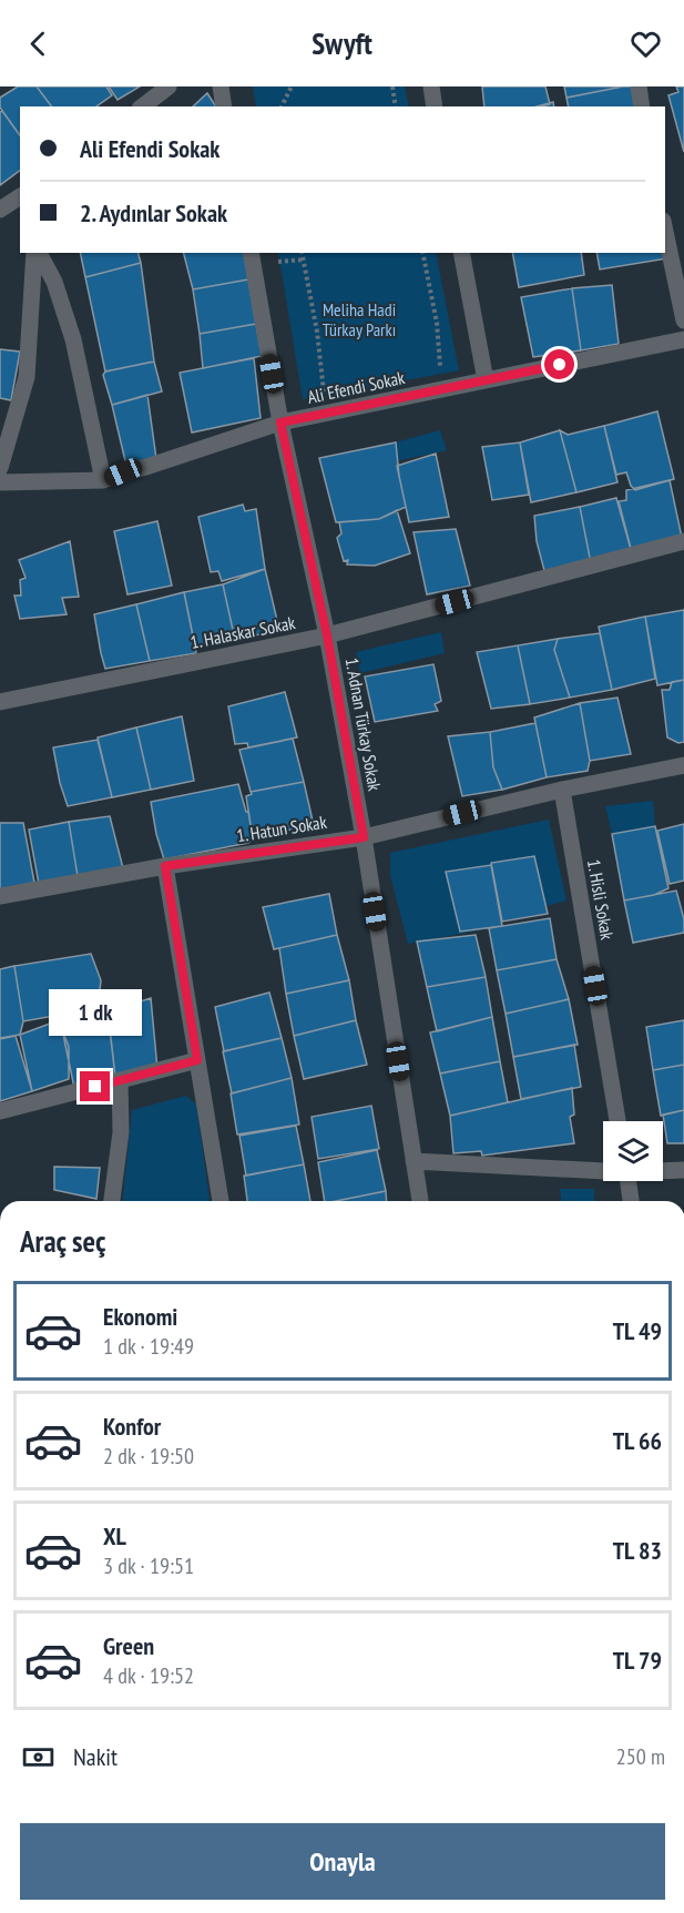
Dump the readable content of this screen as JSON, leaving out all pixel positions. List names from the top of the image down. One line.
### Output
{"streets":{"street":["Ali Efendi Sokak","1. Halaskar Sokak","1. Adnan Türkay Sokak","1. Hatun Sokak","1. Hisli Sokak"]},"crossings":[["Ali Efendi Sokak","1. Adnan Türkay Sokak"],["1. Halaskar Sokak","1. Adnan Türkay Sokak"],["1. Adnan Türkay Sokak","1. Hatun Sokak"],["1. Hatun Sokak","1. Hisli Sokak"]],"parks":["Meliha Hadi Türkay Parkı"],"page":{"header":"Swyft","banner":["Ali Efendi Sokak","2. Aydınlar Sokak"],"bubble":"1 dk","heading":"Araç seç","list":[{"name":"Ekonomi","note":"1 dk · 19:49","value":"TL 49"},{"name":"Konfor","note":"2 dk · 19:50","value":"TL 66"},{"name":"XL","note":"3 dk · 19:51","value":"TL 83"},{"name":"Green","note":"4 dk · 19:52","value":"TL 79"}],"pay":["Nakit","250 m"],"buttons":"Onayla"}}
